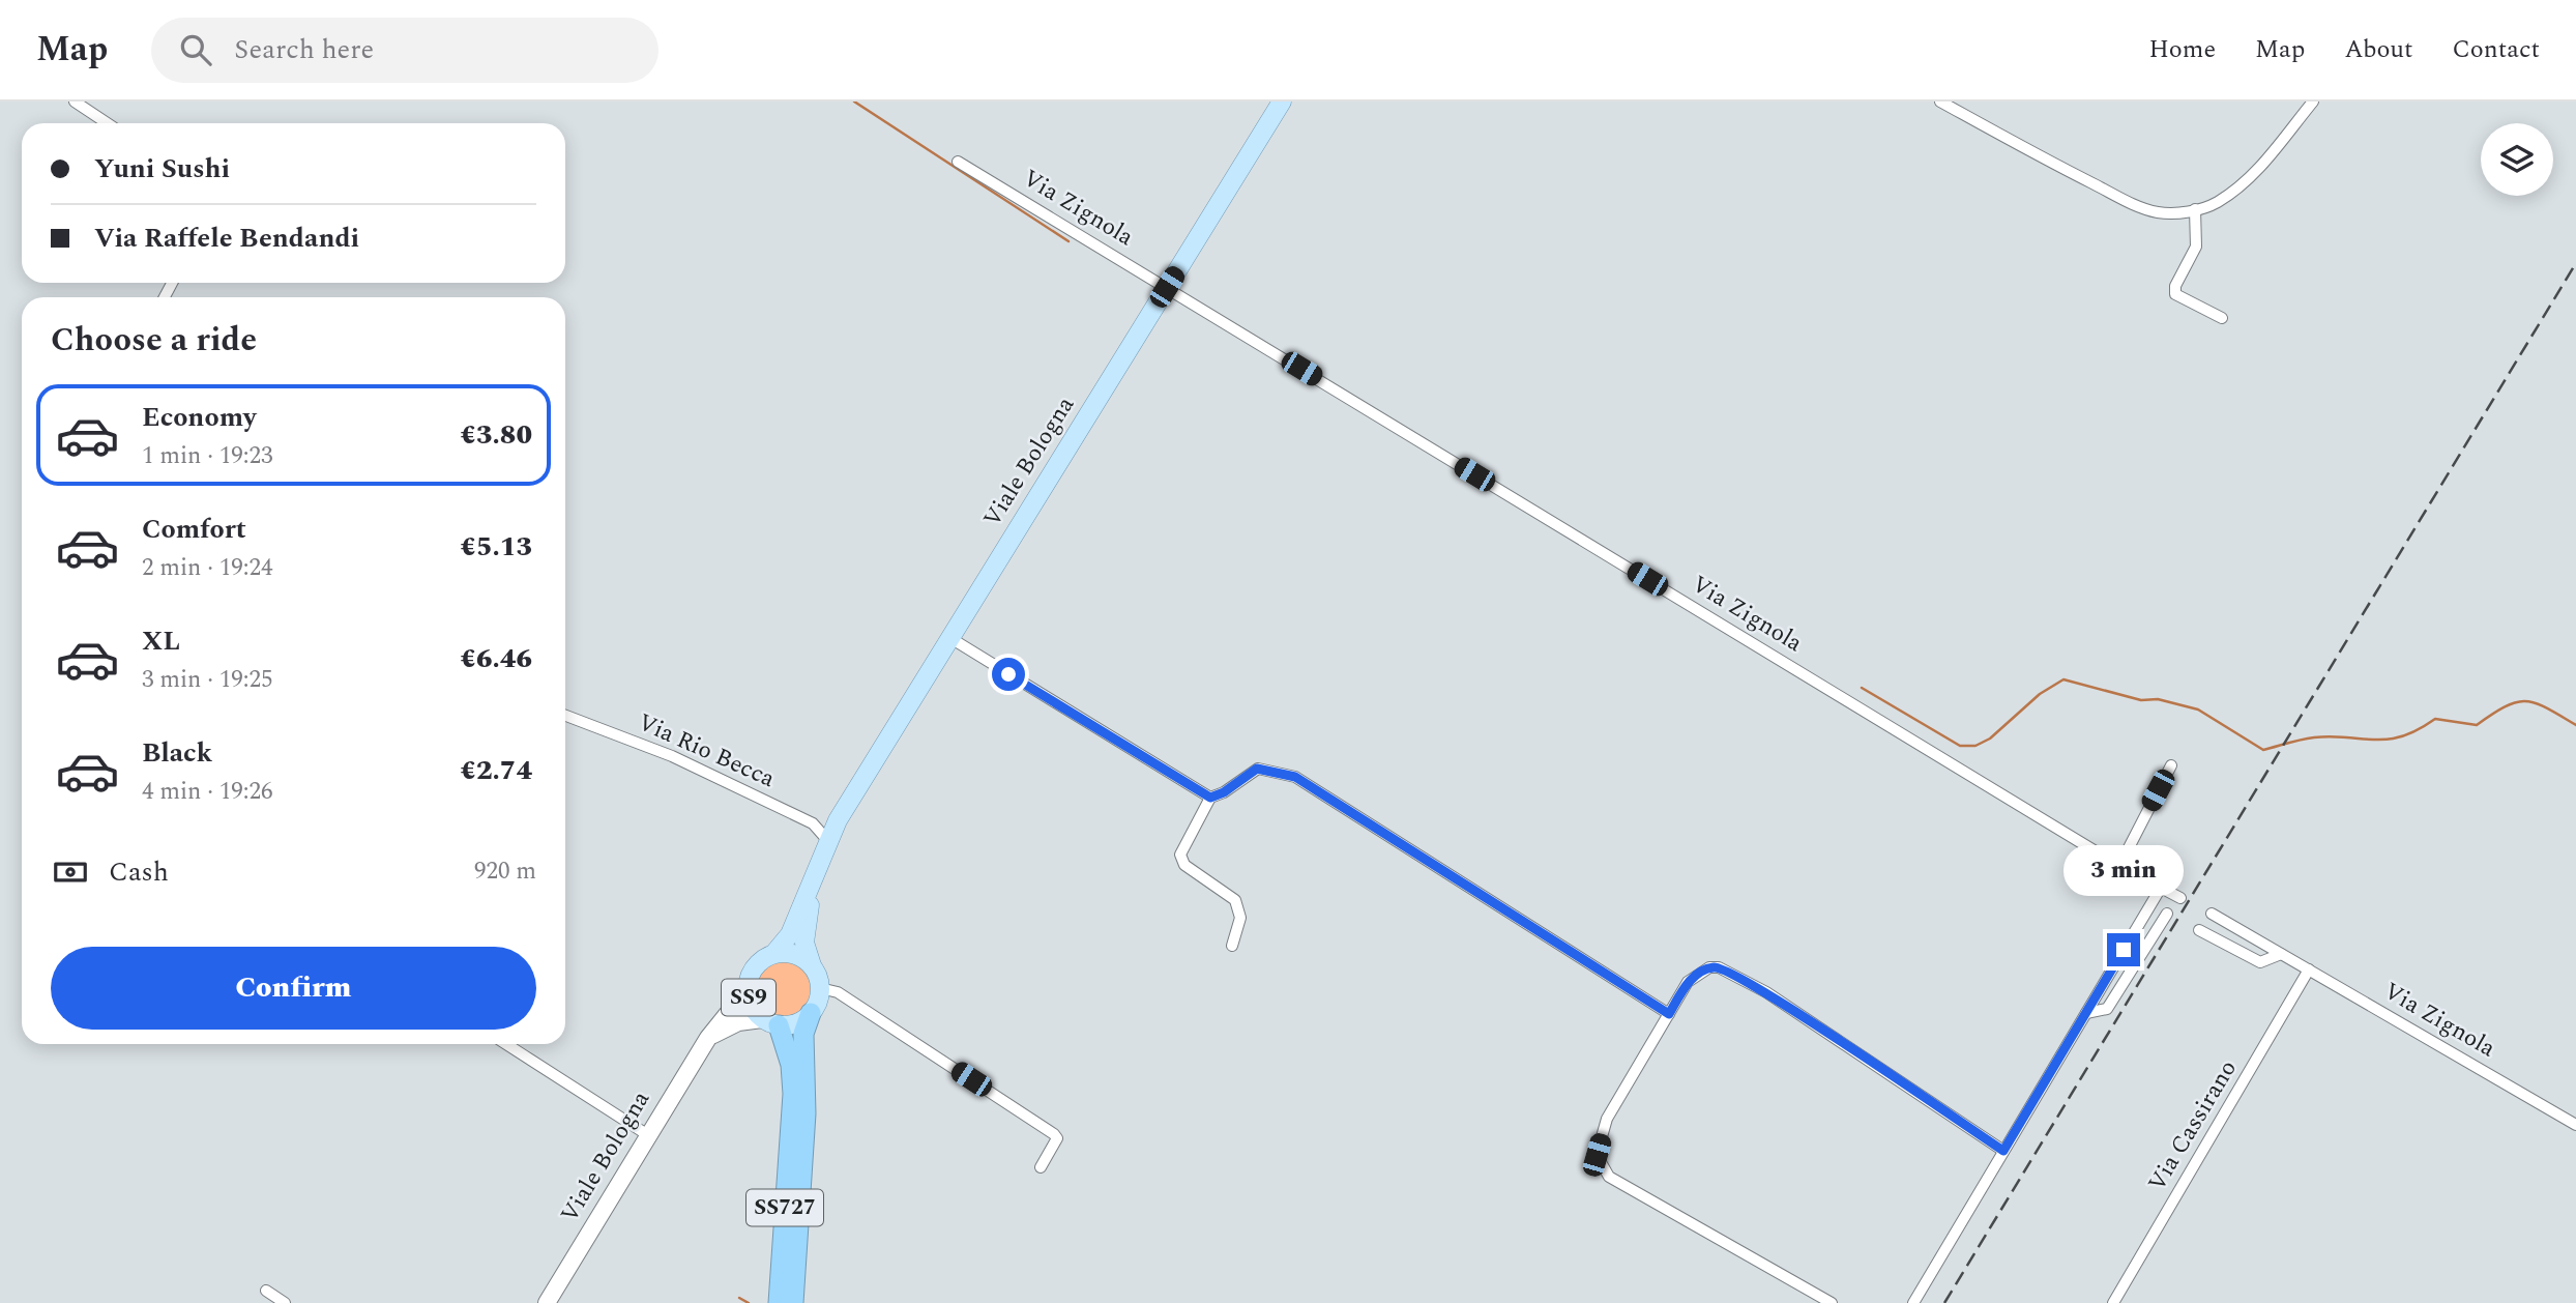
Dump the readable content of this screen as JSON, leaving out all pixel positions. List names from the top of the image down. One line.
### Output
{"streets":{"highway":["SS727"],"main road":["Viale Bologna","SS9"],"street":["Via Zignola","Via Rio Becca","Via Cassirano"]},"crossings":[["Via Zignola","Viale Bologna"],["Via Zignola","Via Cassirano"],["Viale Bologna","Via Rio Becca"],["Viale Bologna","SS9"],["Viale Bologna","SS727"],["SS9","SS727"]],"page":{"header":"Map","search":"Search here","nav":["Home","Map","About","Contact"],"banner":["Yuni Sushi","Via Raffele Bendandi"],"heading":"Choose a ride","list":[{"name":"Economy","note":"1 min · 19:23","value":"€3.80"},{"name":"Comfort","note":"2 min · 19:24","value":"€5.13"},{"name":"XL","note":"3 min · 19:25","value":"€6.46"},{"name":"Black","note":"4 min · 19:26","value":"€2.74"}],"pay":["Cash","920 m"],"bubble":"3 min","buttons":"Confirm"}}
